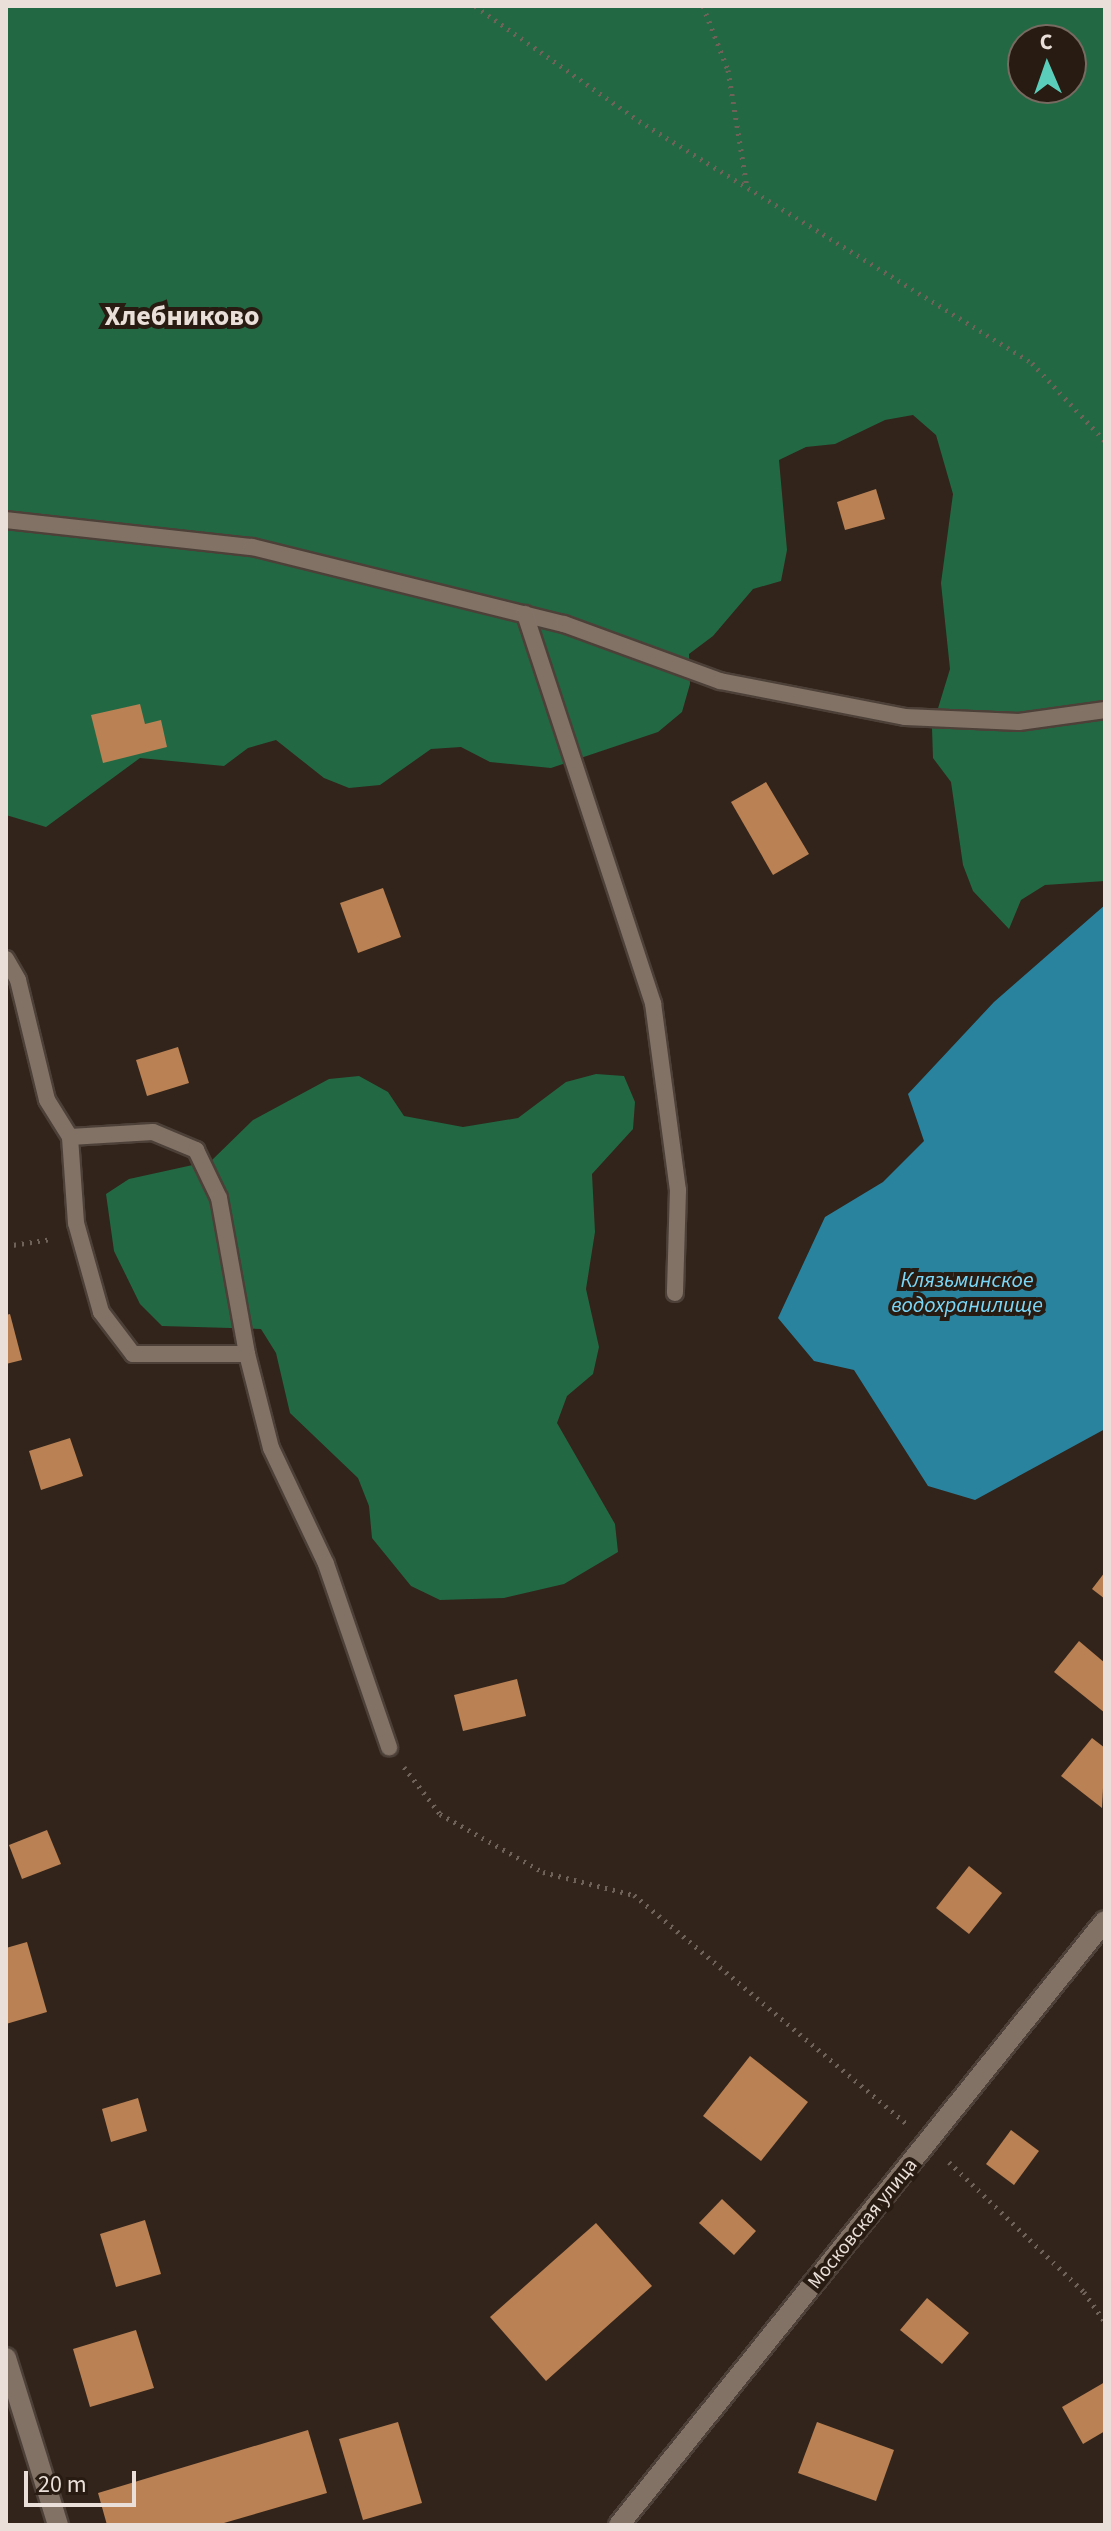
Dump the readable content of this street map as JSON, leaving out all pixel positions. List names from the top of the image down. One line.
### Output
{"streets":{"street":["Московская улица"]},"districts":["Хлебниково"],"water":["Клязьминское водохранилище"],"scale_bar":"20 m","north":"top"}
